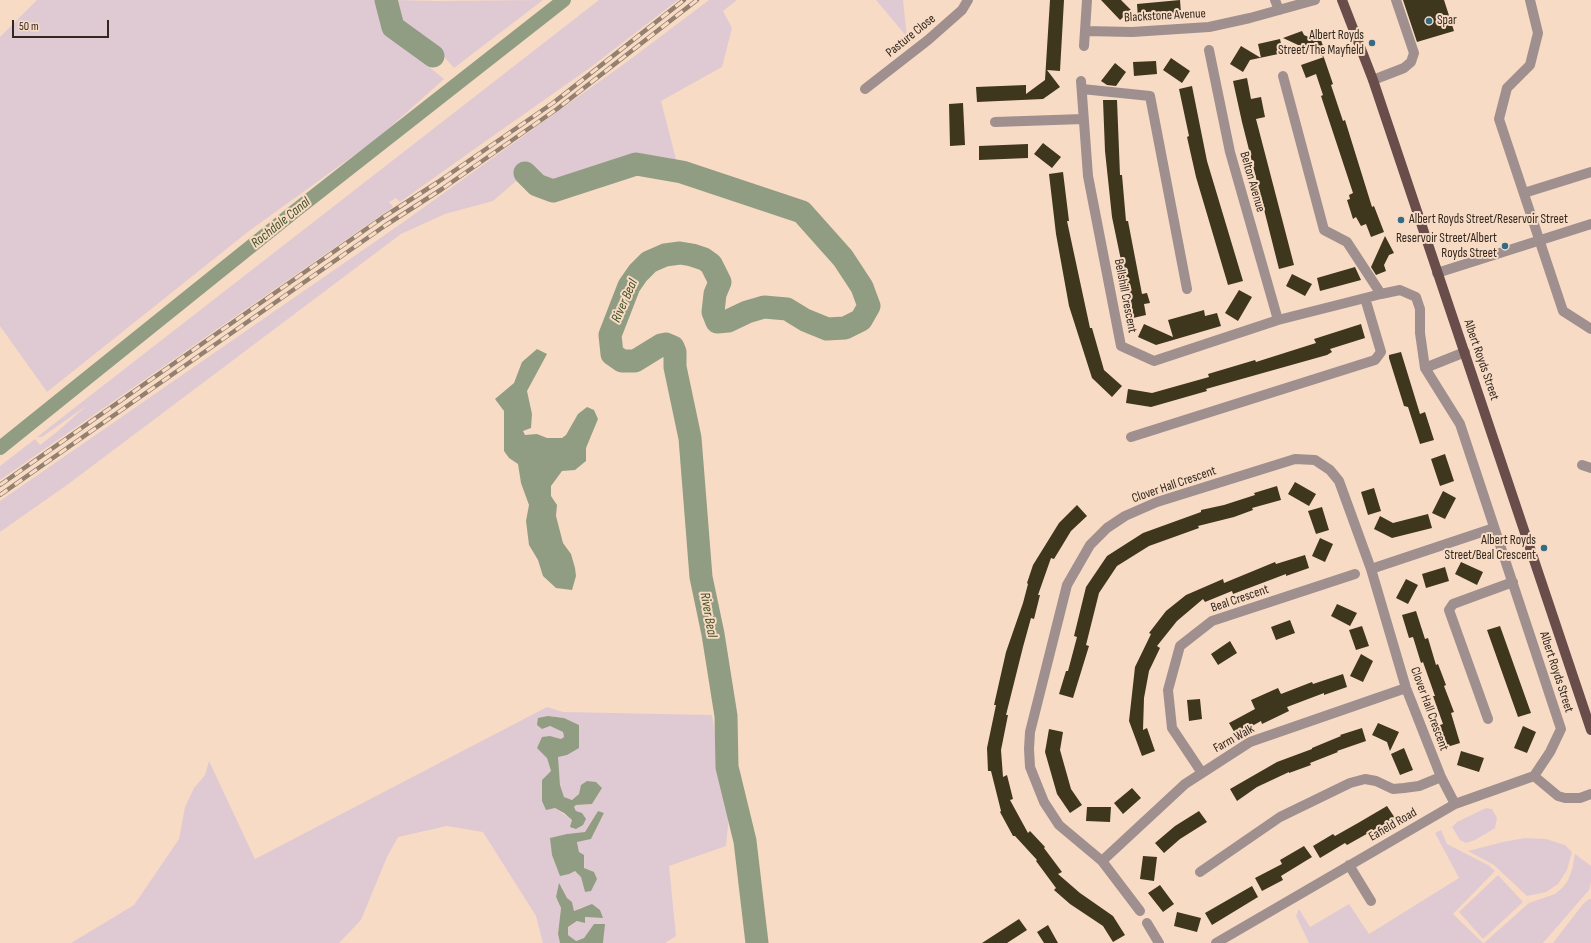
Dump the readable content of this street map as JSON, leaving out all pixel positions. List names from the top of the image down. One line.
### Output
{"streets":{"main road":["Albert Royds Street"],"street":["Blackstone Avenue","Pasture Close","Belton Avenue","Bellshill Crescent","Clover Hall Crescent","Beal Crescent","Farm Walk","Eafield Road"]},"crossings":[["Belton Avenue","Bellshill Crescent"],["Bellshill Crescent","Albert Royds Street"],["Albert Royds Street","Eafield Road"],["Clover Hall Crescent","Farm Walk"],["Clover Hall Crescent","Eafield Road"],["Beal Crescent","Farm Walk"]],"water":["Rochdale Canal","River Beal"],"places":["Spar","Albert Royds Street/The Mayfield","Albert Royds Street/Reservoir Street","Reservoir Street/Albert Royds Street","Albert Royds Street/Beal Crescent"],"scale_bar":"50 m"}
